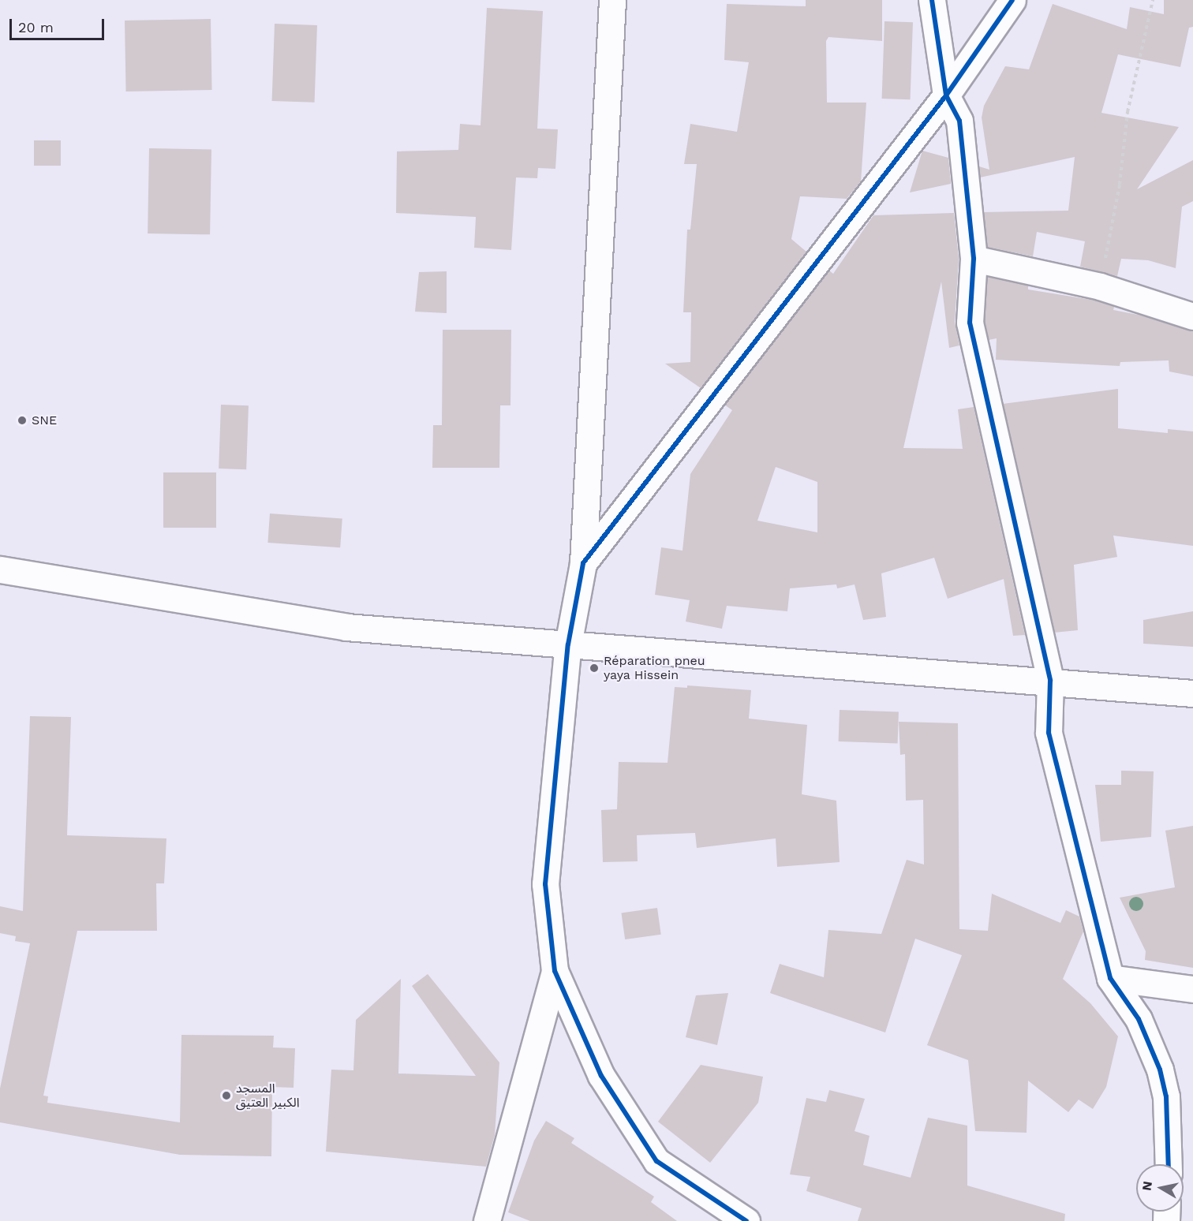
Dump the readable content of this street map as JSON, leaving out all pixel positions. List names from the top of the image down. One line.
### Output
{"places":["SNE","Réparation pneu yaya Hissein","المسجد الكبير العتيق"],"scale_bar":"20 m","north":"left"}
